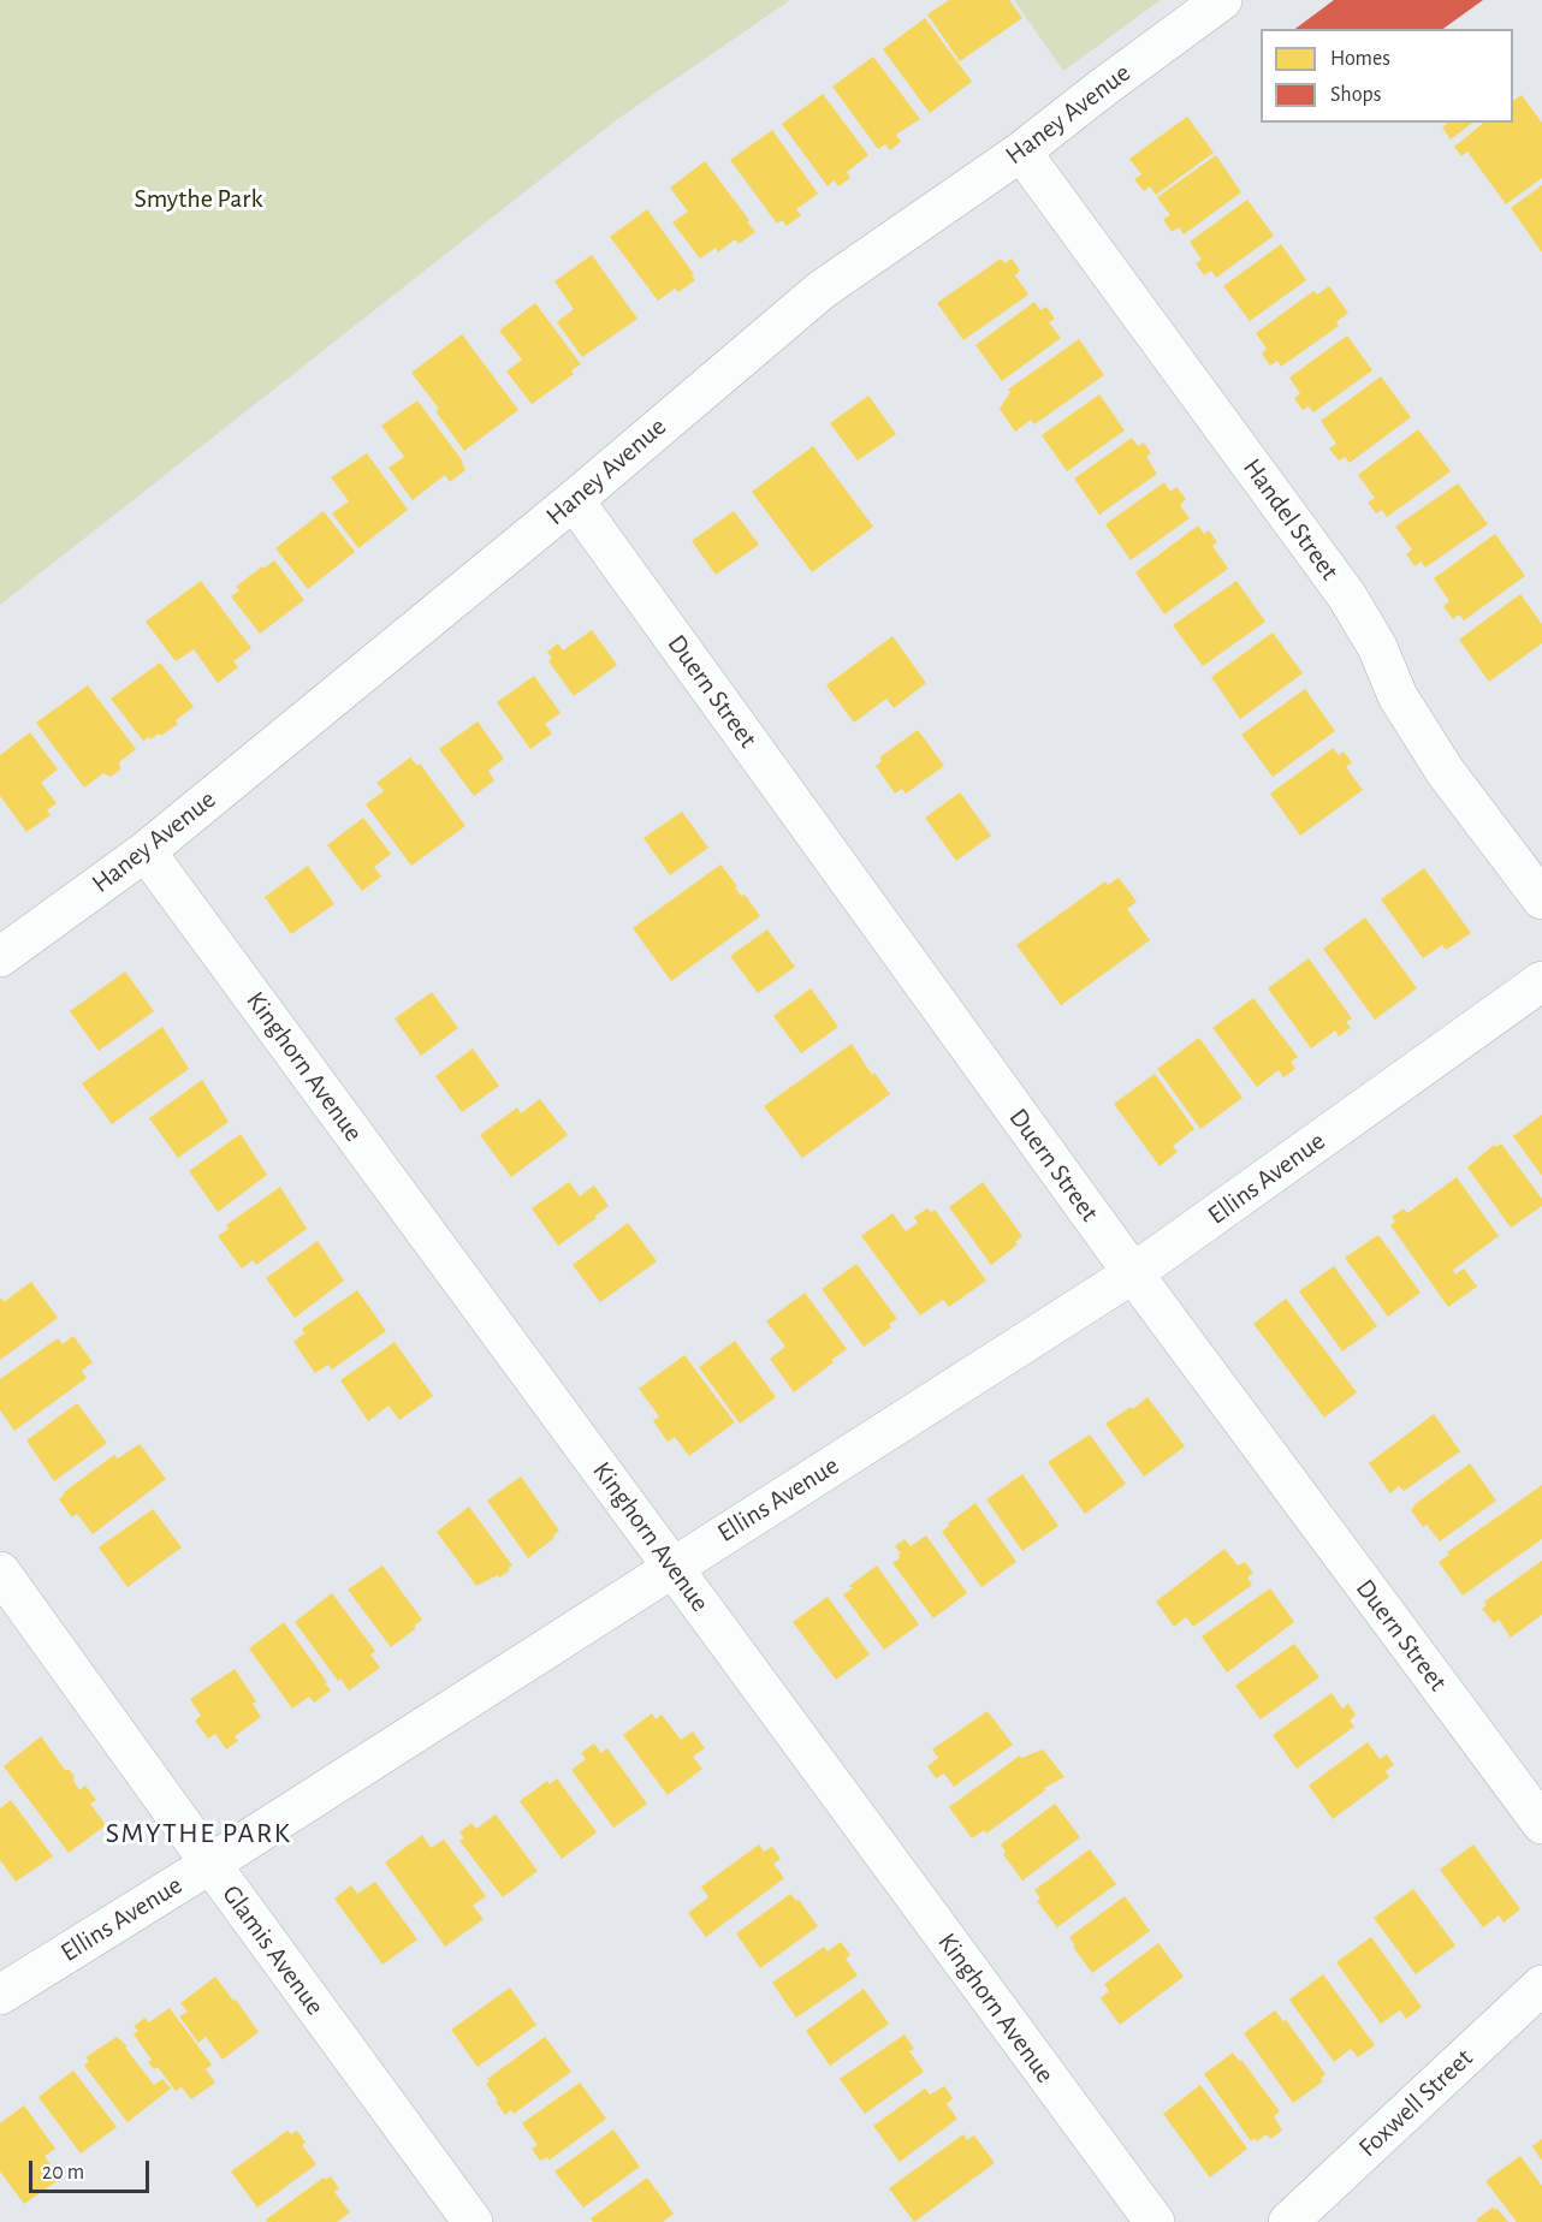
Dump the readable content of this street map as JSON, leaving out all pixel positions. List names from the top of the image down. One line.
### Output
{"streets":{"street":["Haney Avenue","Handel Street","Duern Street","Kinghorn Avenue","Ellins Avenue","Glamis Avenue","Foxwell Street"]},"crossings":[["Haney Avenue","Handel Street"],["Haney Avenue","Duern Street"],["Haney Avenue","Kinghorn Avenue"],["Duern Street","Ellins Avenue"],["Kinghorn Avenue","Ellins Avenue"],["Ellins Avenue","Glamis Avenue"]],"districts":["SMYTHE PARK"],"parks":["Smythe Park"],"legend":["Homes","Shops"],"scale_bar":"20 m"}
